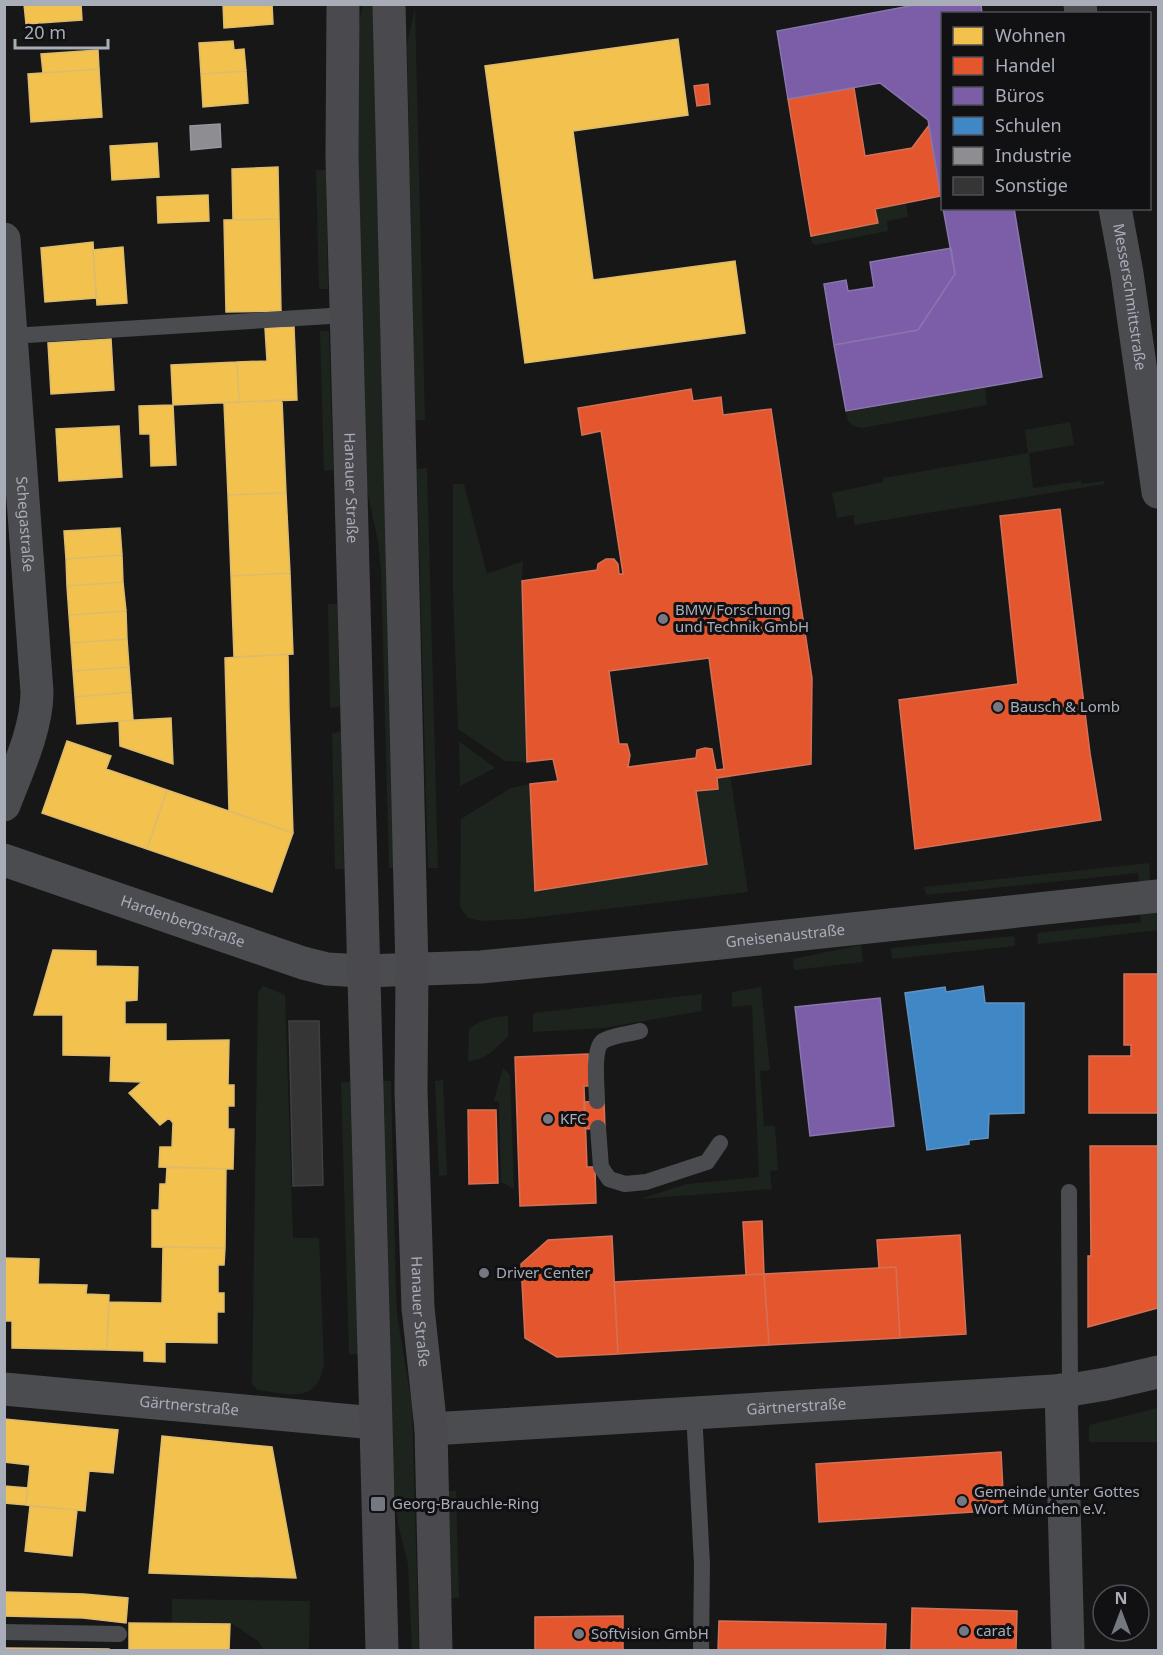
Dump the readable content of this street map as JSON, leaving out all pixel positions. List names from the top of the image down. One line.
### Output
{"streets":{"main road":["Hanauer Straße"],"street":["Messerschmittstraße","Schegastraße","Hardenbergstraße","Gneisenaustraße","Gärtnerstraße"]},"crossings":[["Hanauer Straße","Hardenbergstraße"],["Hanauer Straße","Gneisenaustraße"],["Hanauer Straße","Gärtnerstraße"]],"places":{"other":["BMW Forschung und Technik GmbH","Bausch & Lomb","KFC","Driver Center","Gemeinde unter Gottes Wort München e.V.","carat","Softvision GmbH"],"transit":["Georg-Brauchle-Ring"]},"legend":["Wohnen","Handel","Büros","Schulen","Industrie","Sonstige"],"scale_bar":"20 m","north":"top"}
